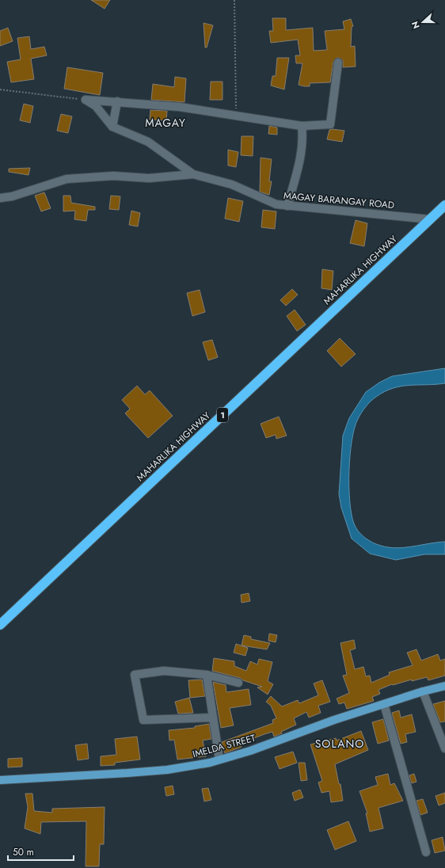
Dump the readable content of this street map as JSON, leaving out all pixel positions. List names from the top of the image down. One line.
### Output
{"streets":{"highway":["MAHARLIKA HIGHWAY","1"],"main road":["IMELDA STREET"],"street":["MAGAY BARANGAY ROAD"]},"crossings":[["MAGAY BARANGAY ROAD","MAHARLIKA HIGHWAY"]],"districts":["MAGAY","SOLANO"],"scale_bar":"50 m","north":"left"}
